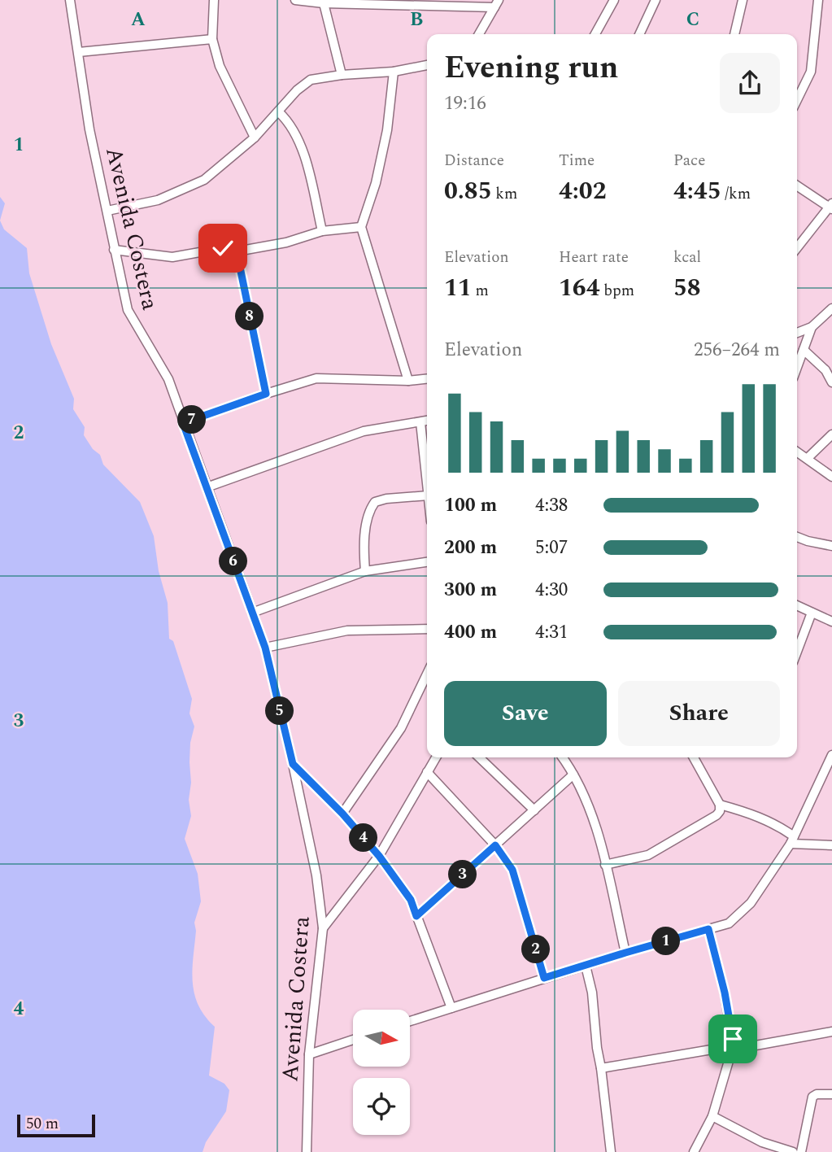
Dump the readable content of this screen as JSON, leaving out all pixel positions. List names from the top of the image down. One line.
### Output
{"streets":{"street":["Avenida Costera"]},"scale_bar":"50 m","north":"right","page":{"heading":["Evening run","19:16"],"stats":[["Distance","0.85 km"],["Time","4:02"],["Pace","4:45 /km"],["Elevation","11 m"],["Heart rate","164 bpm"],["kcal","58"]],"pins":["8","7","6","5","4","3","1","2"],"chart":["Elevation","256–264 m"],"list":[{"name":"100 m","note":"4:38"},{"name":"200 m","note":"5:07"},{"name":"300 m","note":"4:30"},{"name":"400 m","note":"4:31"}],"buttons":["Save","Share"],"scale":"50 m"},"grid":{"columns":["A","B","C"],"rows":["1","2","3","4"]}}
